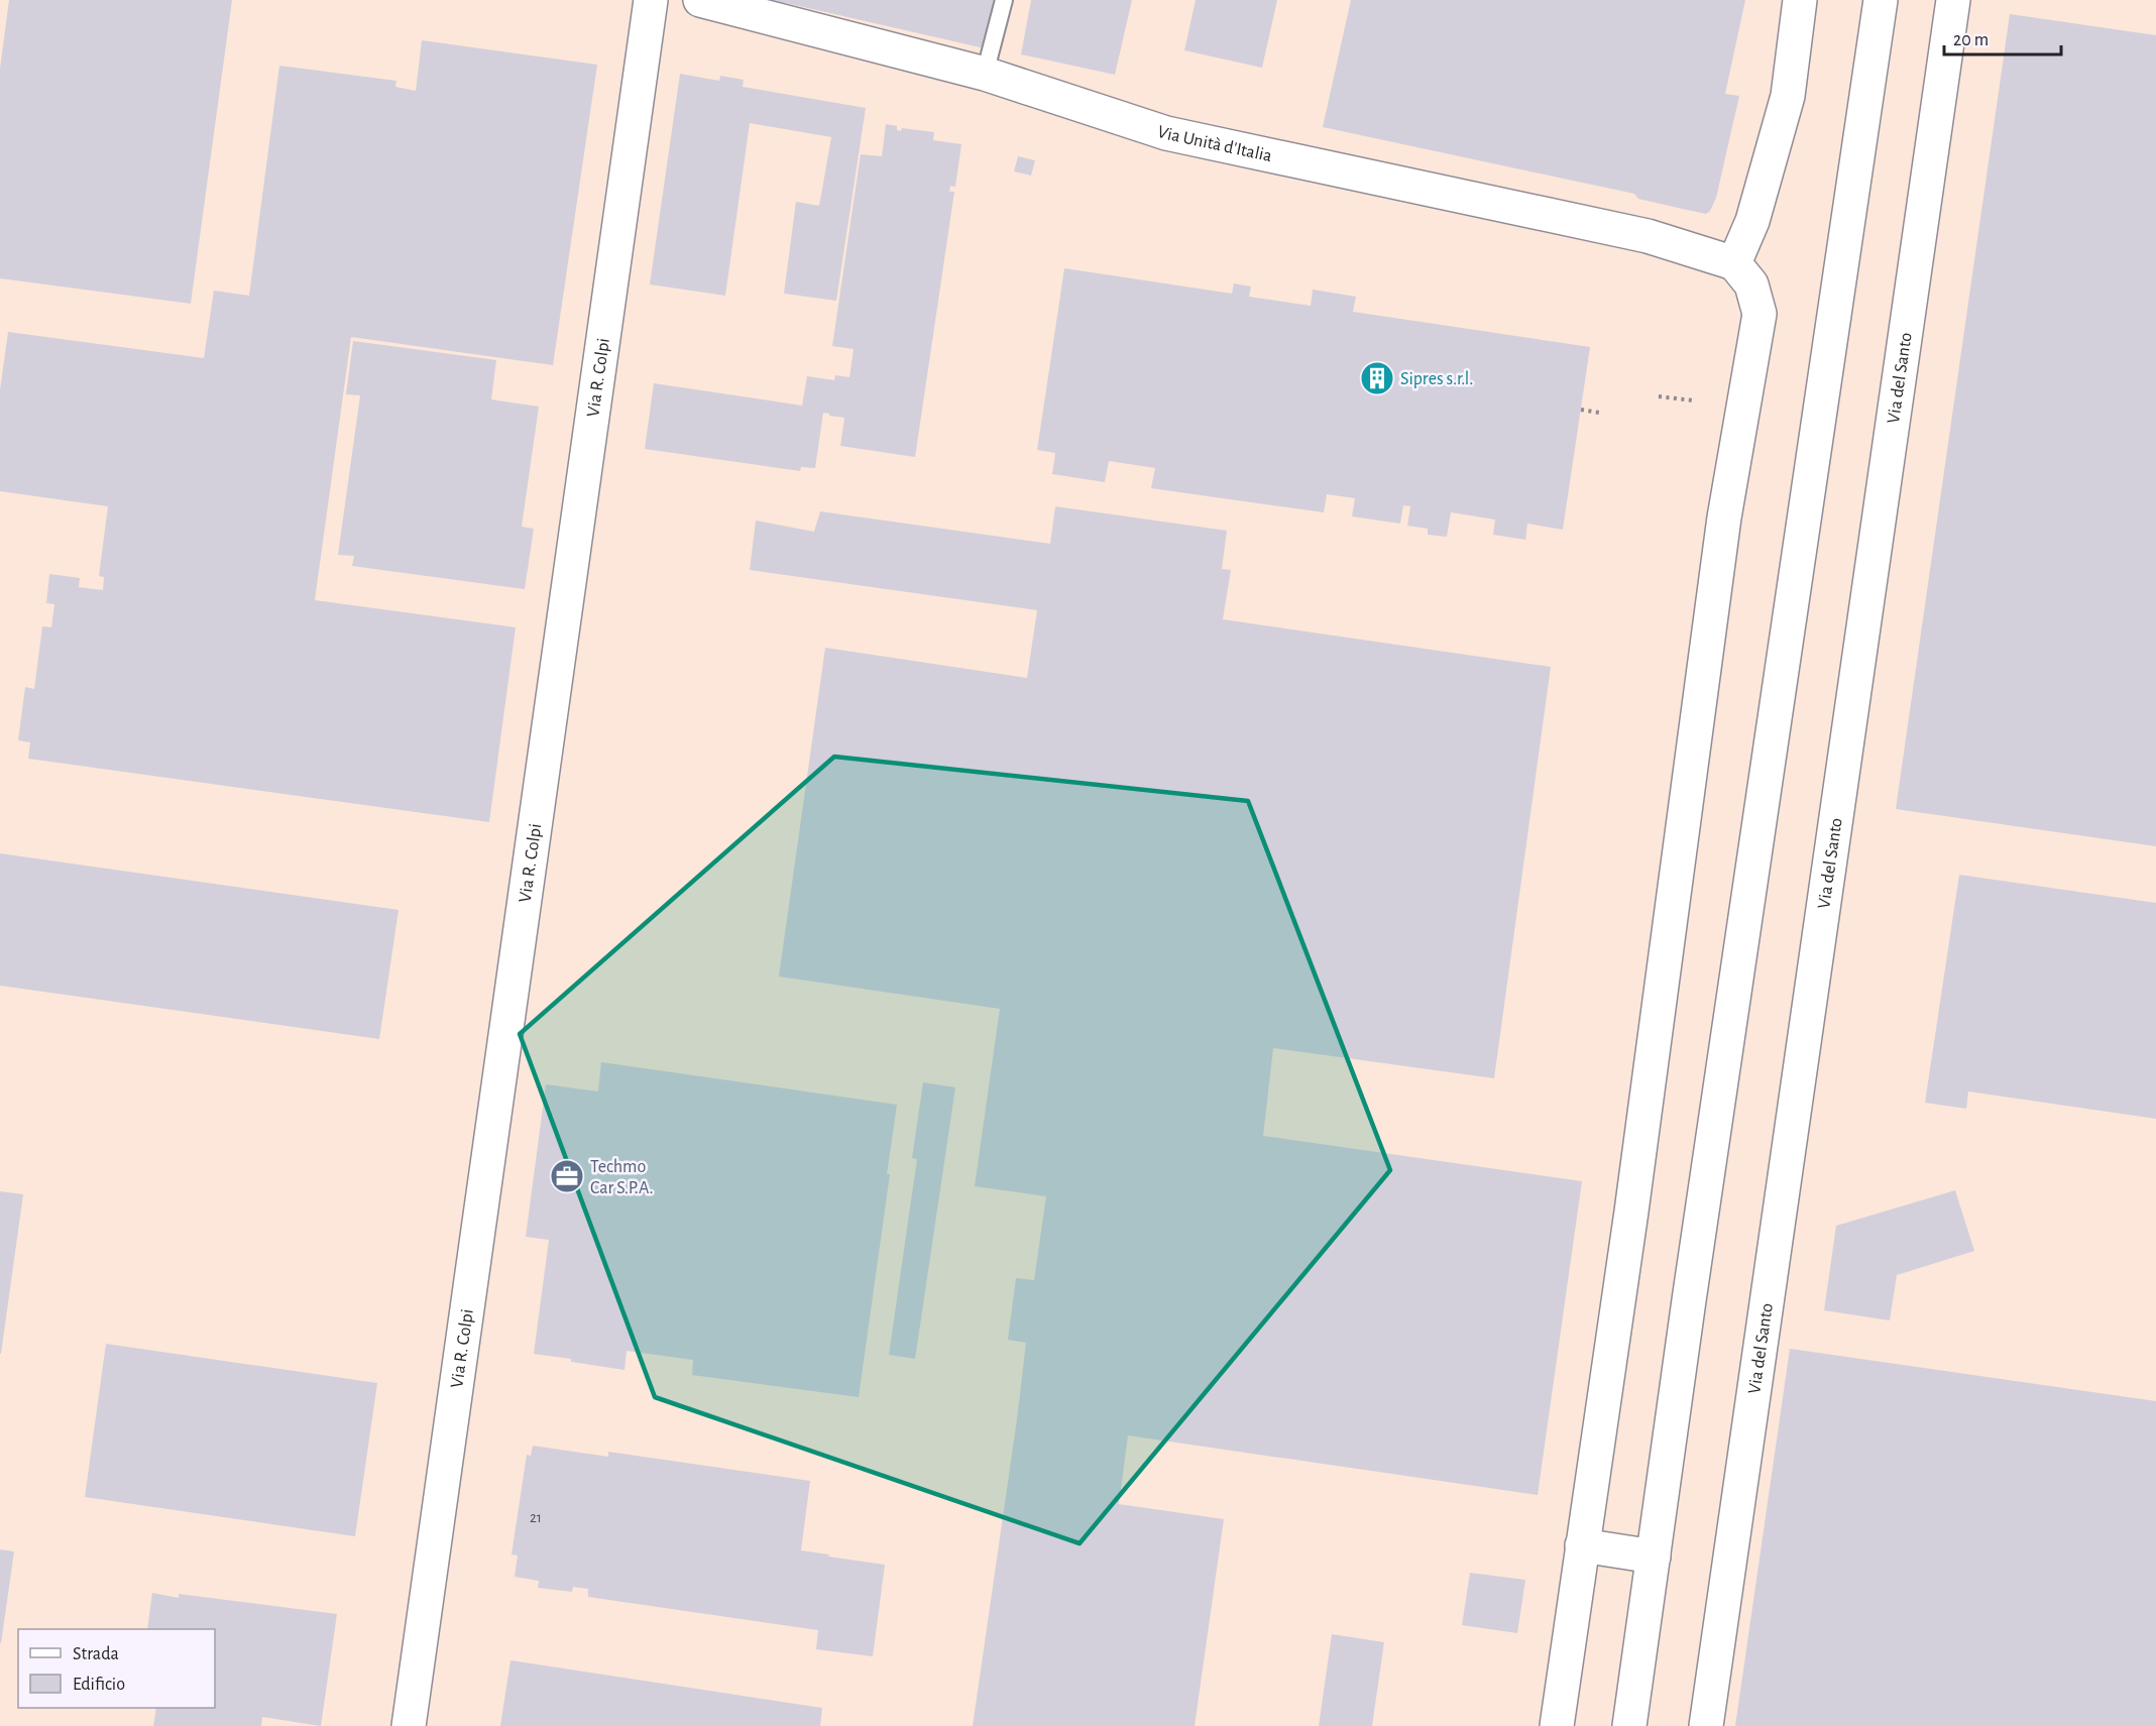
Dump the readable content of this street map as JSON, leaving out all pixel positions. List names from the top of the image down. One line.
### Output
{"streets":{"street":["Via Unità d'Italia","Via R. Colpi","Via del Santo"]},"places":{"building":["Sipres s.r.l."],"office":["Techmo Car S.P.A."]},"house_numbers":["21"],"legend":["Strada","Edificio"],"scale_bar":"20 m"}
